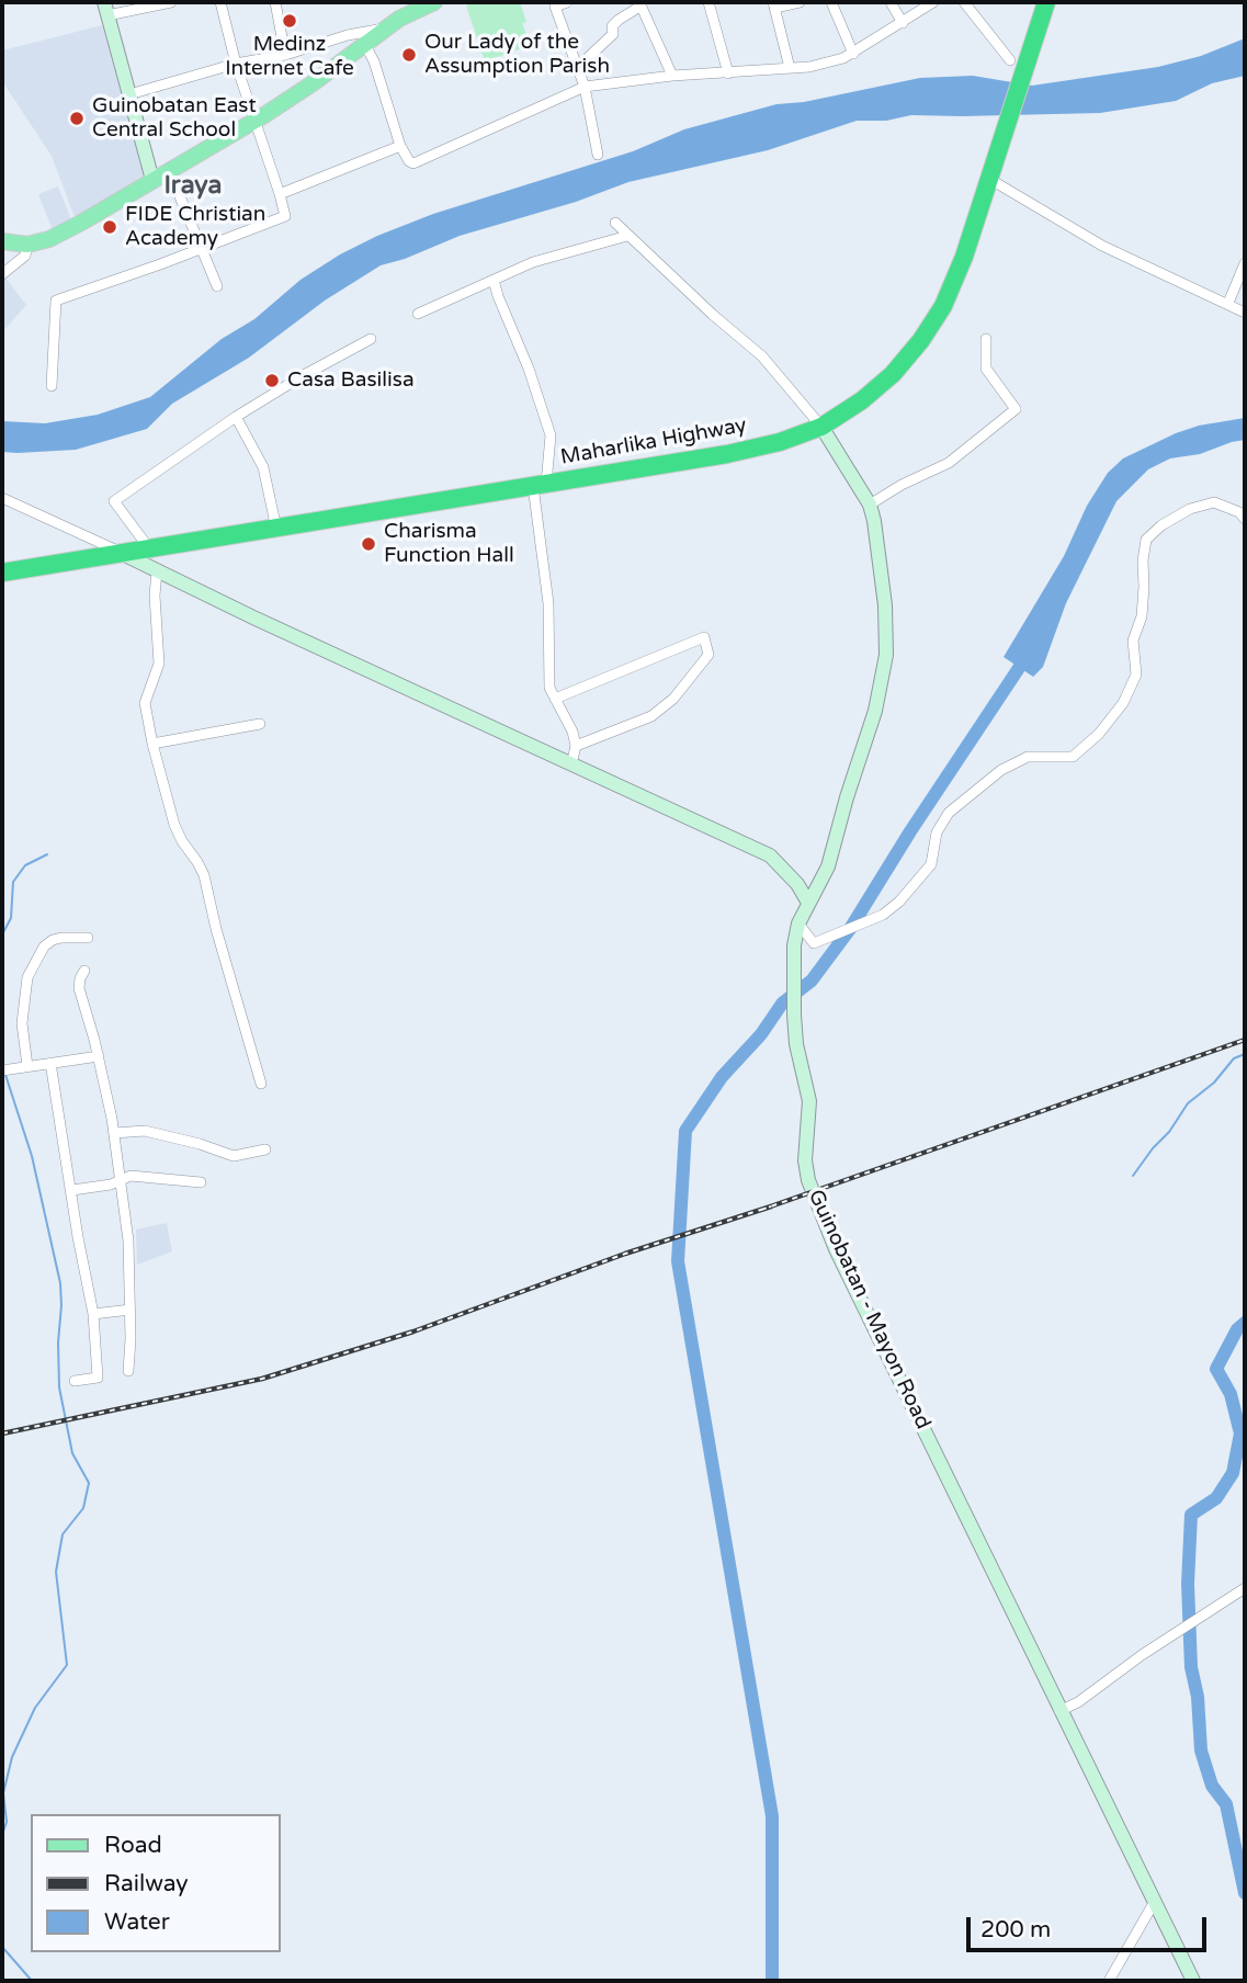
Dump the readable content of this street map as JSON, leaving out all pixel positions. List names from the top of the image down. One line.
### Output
{"streets":{"highway":["Maharlika Highway"],"main road":["Guinobatan - Mayon Road"]},"crossings":[["Maharlika Highway","Guinobatan - Mayon Road"]],"districts":["Iraya"],"places":["Medinz Internet Cafe","Our Lady of the Assumption Parish","Guinobatan East Central School","FIDE Christian Academy","Casa Basilisa","Charisma Function Hall"],"legend":["Road","Railway","Water"],"scale_bar":"200 m"}
